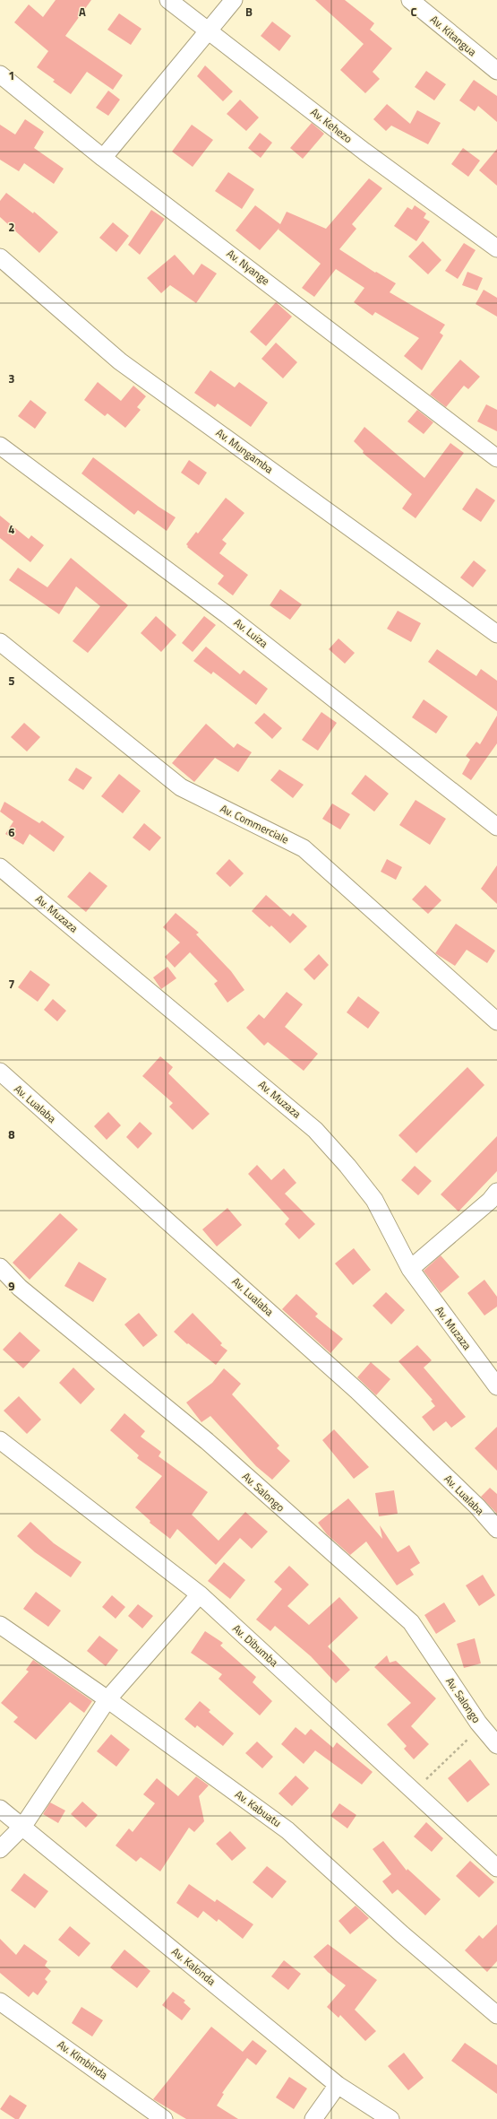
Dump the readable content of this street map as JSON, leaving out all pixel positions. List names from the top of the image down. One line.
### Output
{"streets":{"street":["Av. Kitangua","Av. Kehezo","Av. Nyange","Av. Mungamba","Av. Luiza","Av. Commerciale","Av. Muzaza","Av. Lualaba","Av. Salongo","Av. Dibumba","Av. Kabuatu","Av. Kalonda","Av. Kimbinda"]},"grid":{"columns":["A","B","C"],"rows":["1","2","3","4","5","6","7","8","9"]}}
